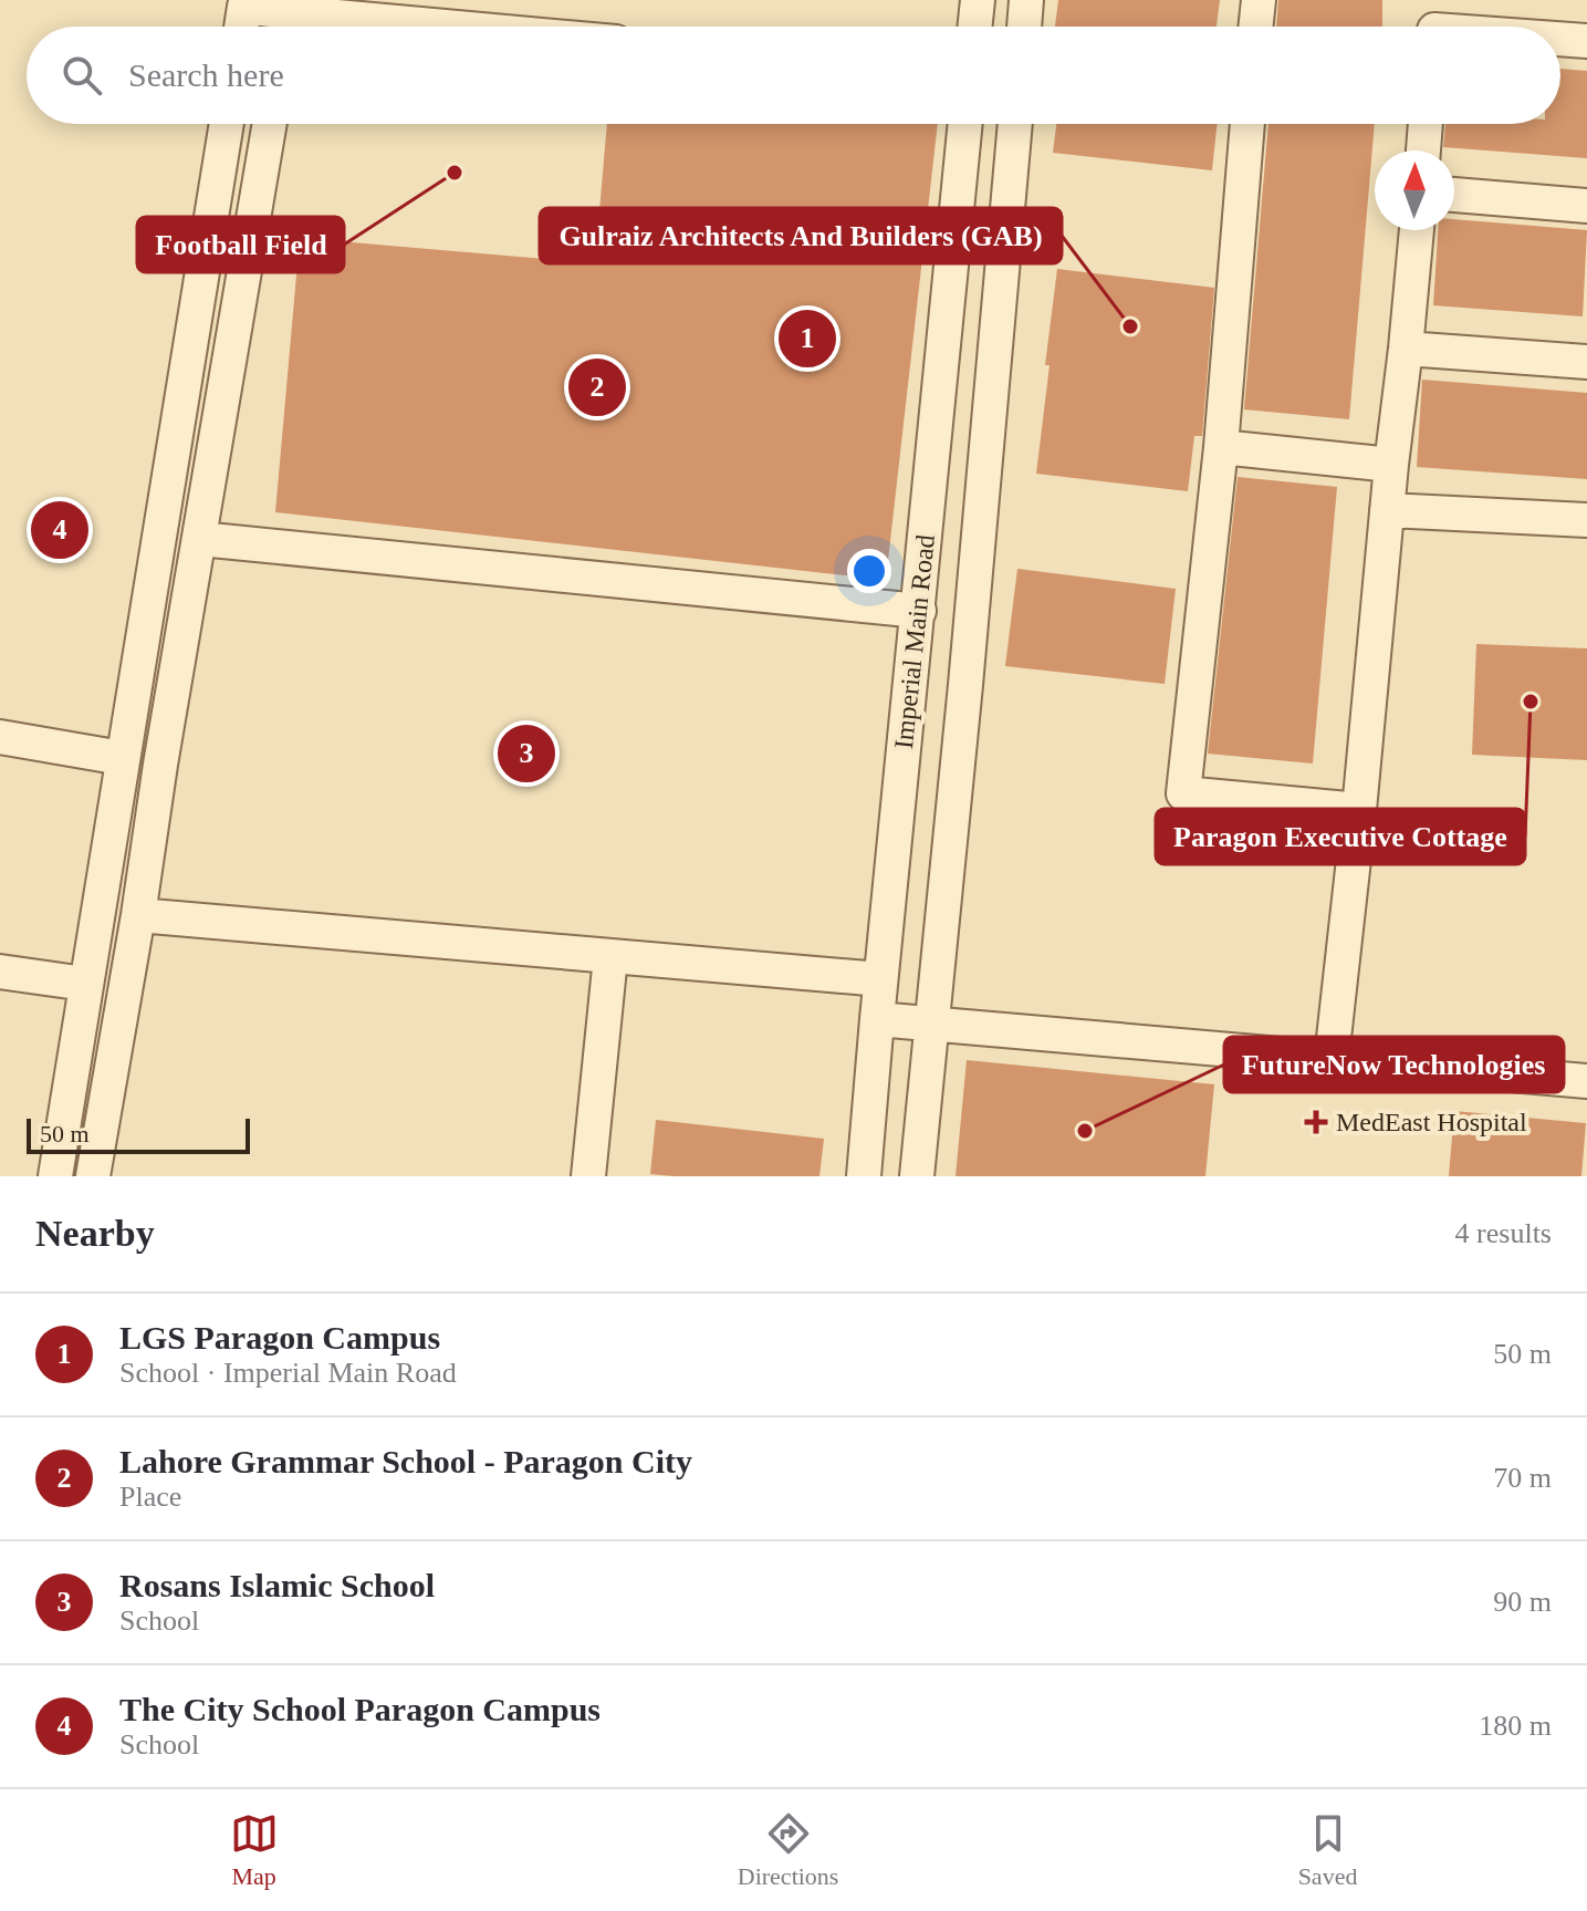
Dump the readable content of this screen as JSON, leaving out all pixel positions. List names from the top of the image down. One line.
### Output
{"streets":{"street":["Imperial Main Road"]},"places":{"other":["Football Field","Gulraiz Architects And Builders (GAB)","Paragon Executive Cottage","FutureNow Technologies"],"health":["MedEast Hospital"]},"scale_bar":"50 m","north":"top","page":{"search":"Search here","pins":["1","2","4","3"],"scale":"50 m","heading":["Nearby","4 results"],"list":[{"mark":"1","name":"LGS Paragon Campus","note":"School · Imperial Main Road","value":"50 m"},{"mark":"2","name":"Lahore Grammar School - Paragon City","note":"Place","value":"70 m"},{"mark":"3","name":"Rosans Islamic School","note":"School","value":"90 m"},{"mark":"4","name":"The City School Paragon Campus","note":"School","value":"180 m"}],"nav":["Map","Directions","Saved"]}}
